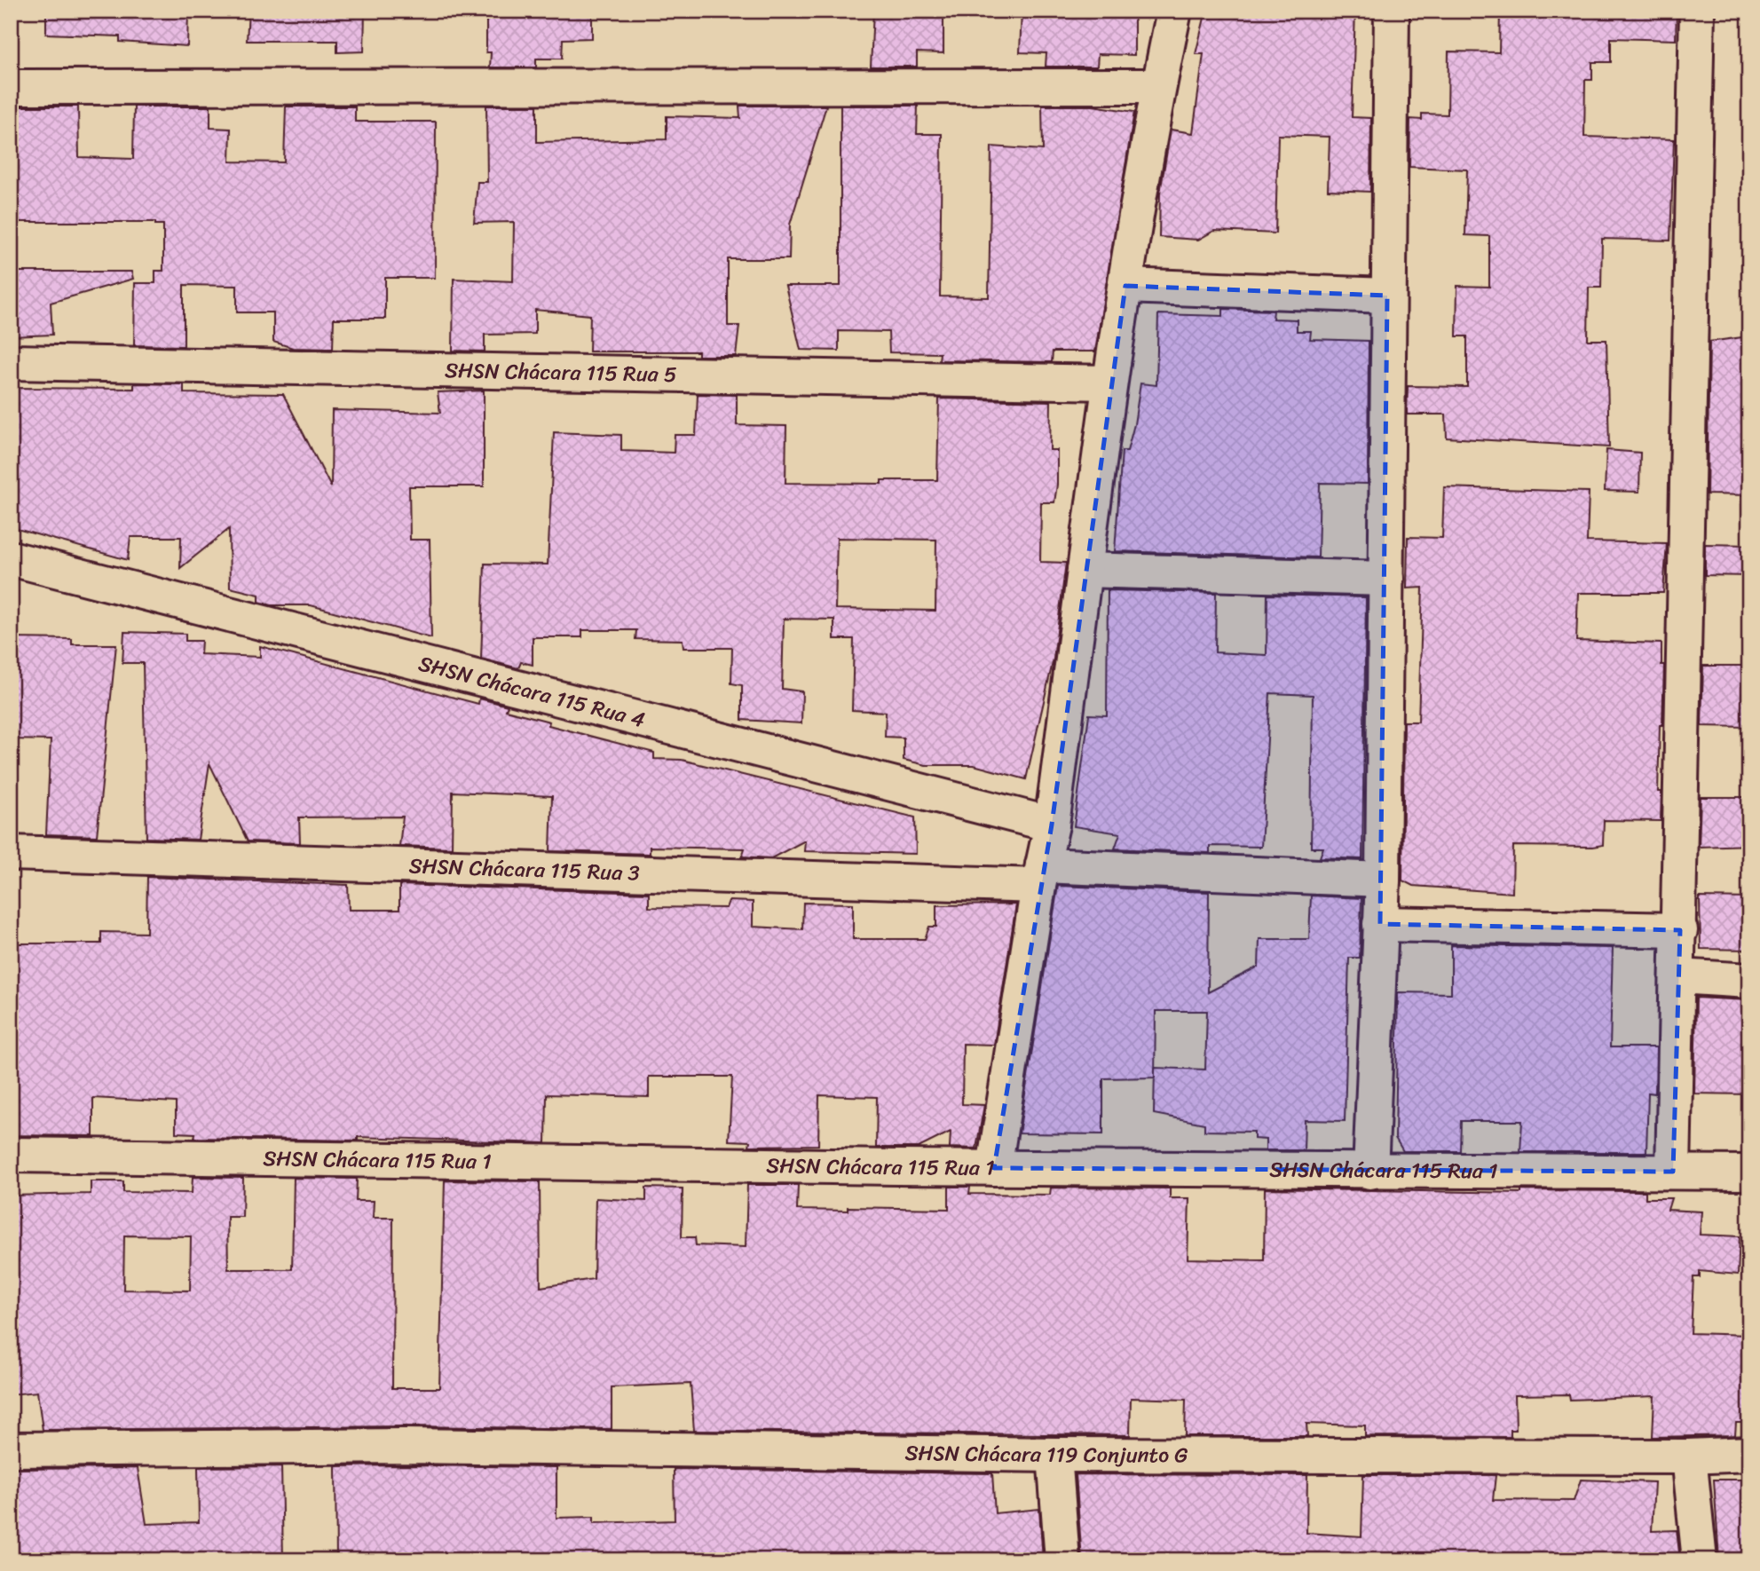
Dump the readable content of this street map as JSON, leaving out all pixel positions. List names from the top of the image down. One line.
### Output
{"streets":{"street":["SHSN Chácara 115 Rua 5","SHSN Chácara 115 Rua 4","SHSN Chácara 115 Rua 3","SHSN Chácara 115 Rua 1","SHSN Chácara 119 Conjunto G"]}}
